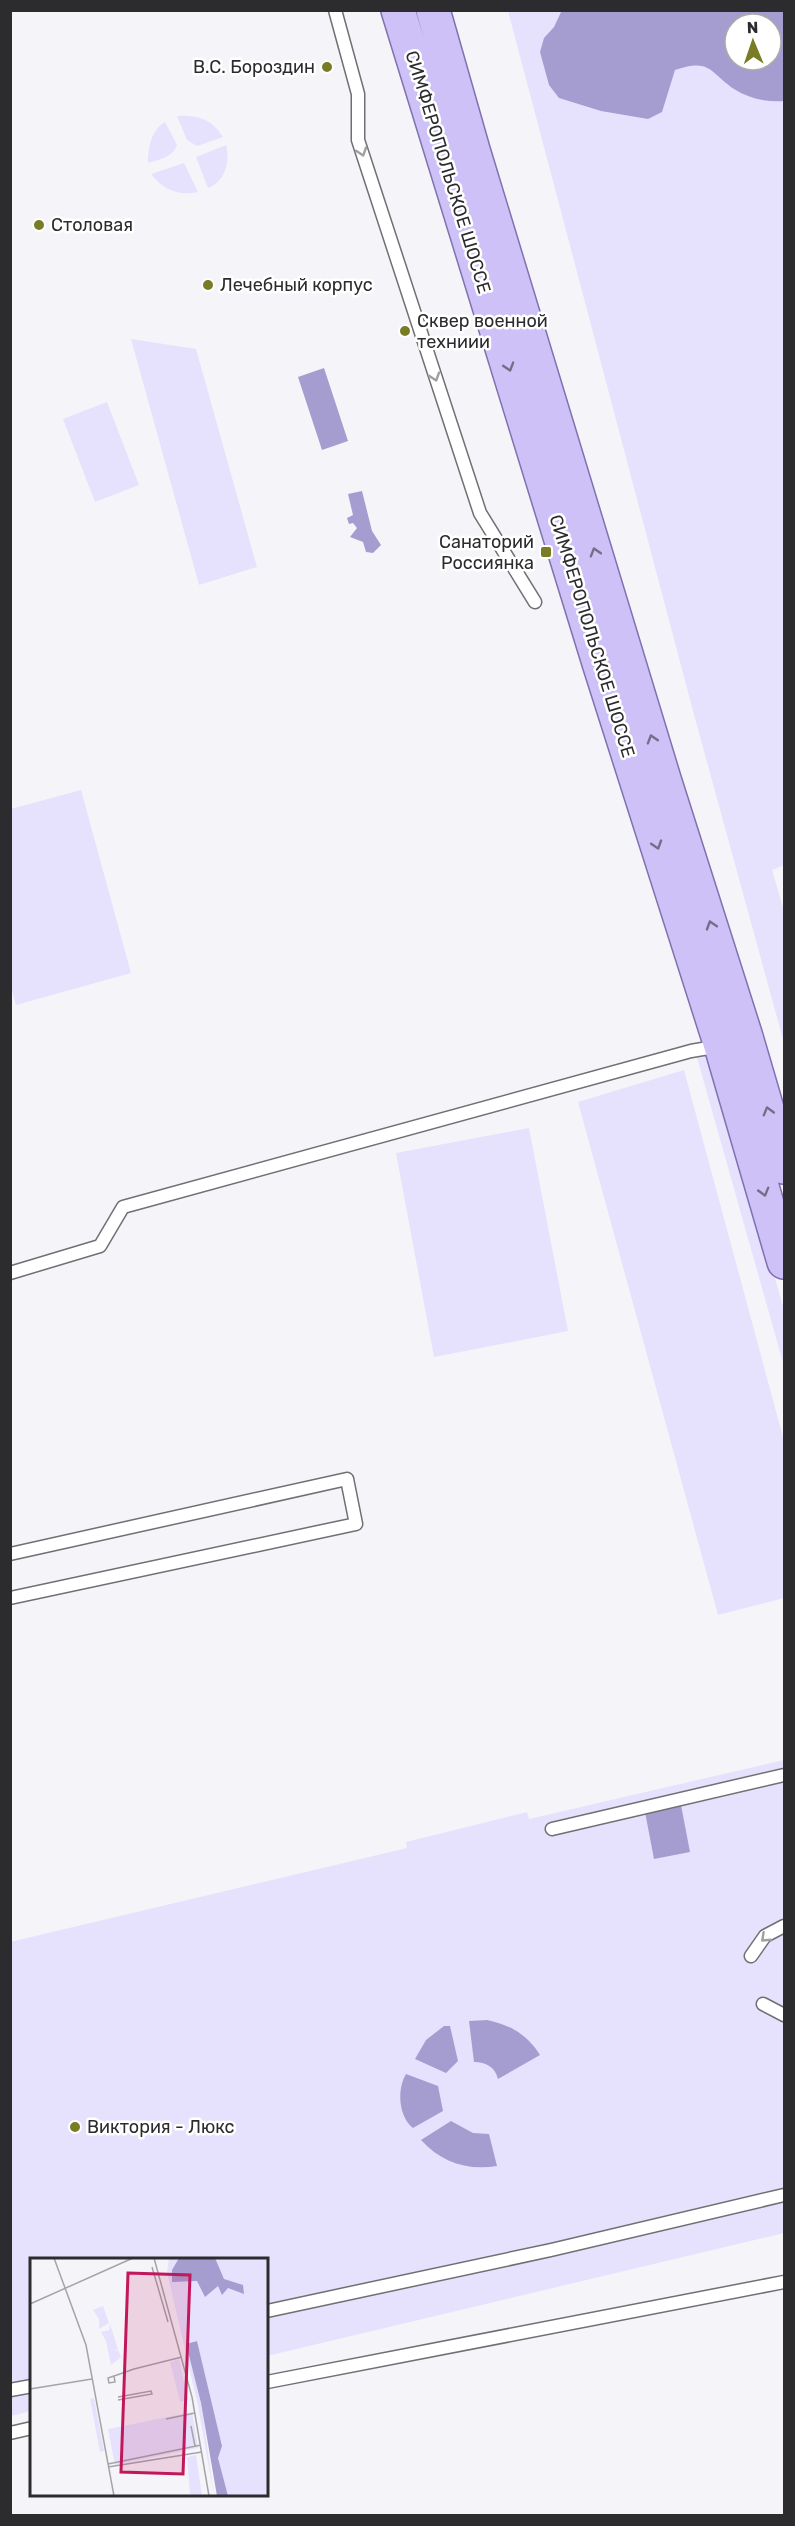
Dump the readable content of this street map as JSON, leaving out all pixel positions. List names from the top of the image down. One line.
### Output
{"streets":{"main road":["СИМФЕРОПОЛЬСКОЕ ШОССЕ"]},"places":{"other":["В.С. Бороздин","Столовая","Лечебный корпус","Сквер военной техниии","Виктория - Люкс"],"transit":["Санаторий Россиянка"]},"north":"top"}
